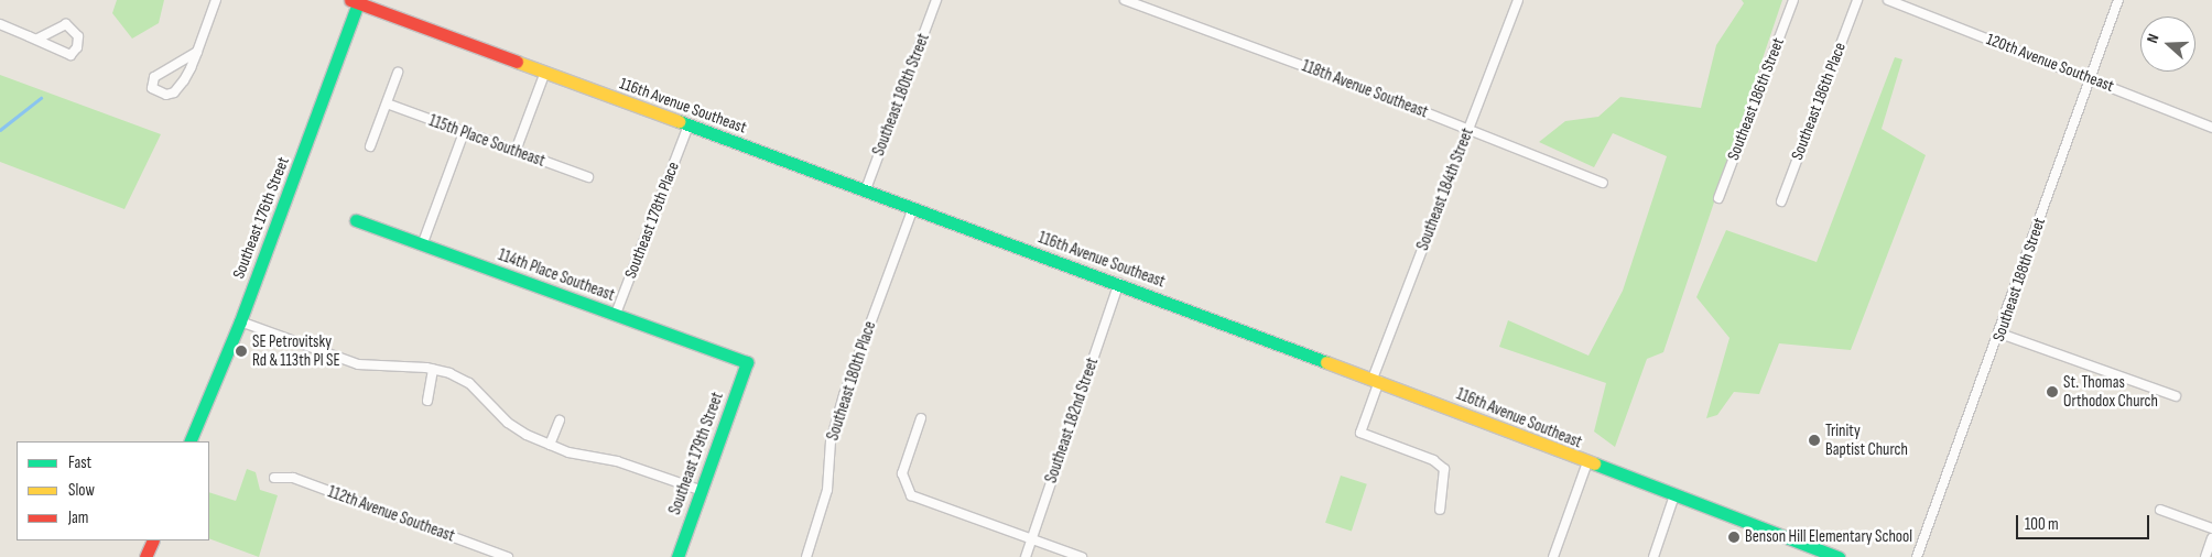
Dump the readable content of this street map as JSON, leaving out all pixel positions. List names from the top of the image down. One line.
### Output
{"streets":{"street":["120th Avenue Southeast","118th Avenue Southeast","Southeast 180th Street","Southeast 186th Street","Southeast 186th Place","116th Avenue Southeast","115th Place Southeast","Southeast 184th Street","Southeast 176th Street","Southeast 178th Place","114th Place Southeast","Southeast 188th Street","Southeast 180th Place","Southeast 182nd Street","Southeast 179th Street","112th Avenue Southeast"]},"crossings":[["120th Avenue Southeast","Southeast 188th Street"],["118th Avenue Southeast","Southeast 184th Street"],["Southeast 180th Street","116th Avenue Southeast"],["116th Avenue Southeast","Southeast 184th Street"],["116th Avenue Southeast","Southeast 176th Street"],["116th Avenue Southeast","Southeast 178th Place"],["116th Avenue Southeast","Southeast 180th Place"],["116th Avenue Southeast","Southeast 182nd Street"],["Southeast 178th Place","114th Place Southeast"],["114th Place Southeast","Southeast 179th Street"]],"places":["SE Petrovitsky Rd & 113th Pl SE","St. Thomas Orthodox Church","Trinity Baptist Church","Benson Hill Elementary School"],"legend":["Fast","Slow","Jam"],"scale_bar":"100 m","north":"left"}
